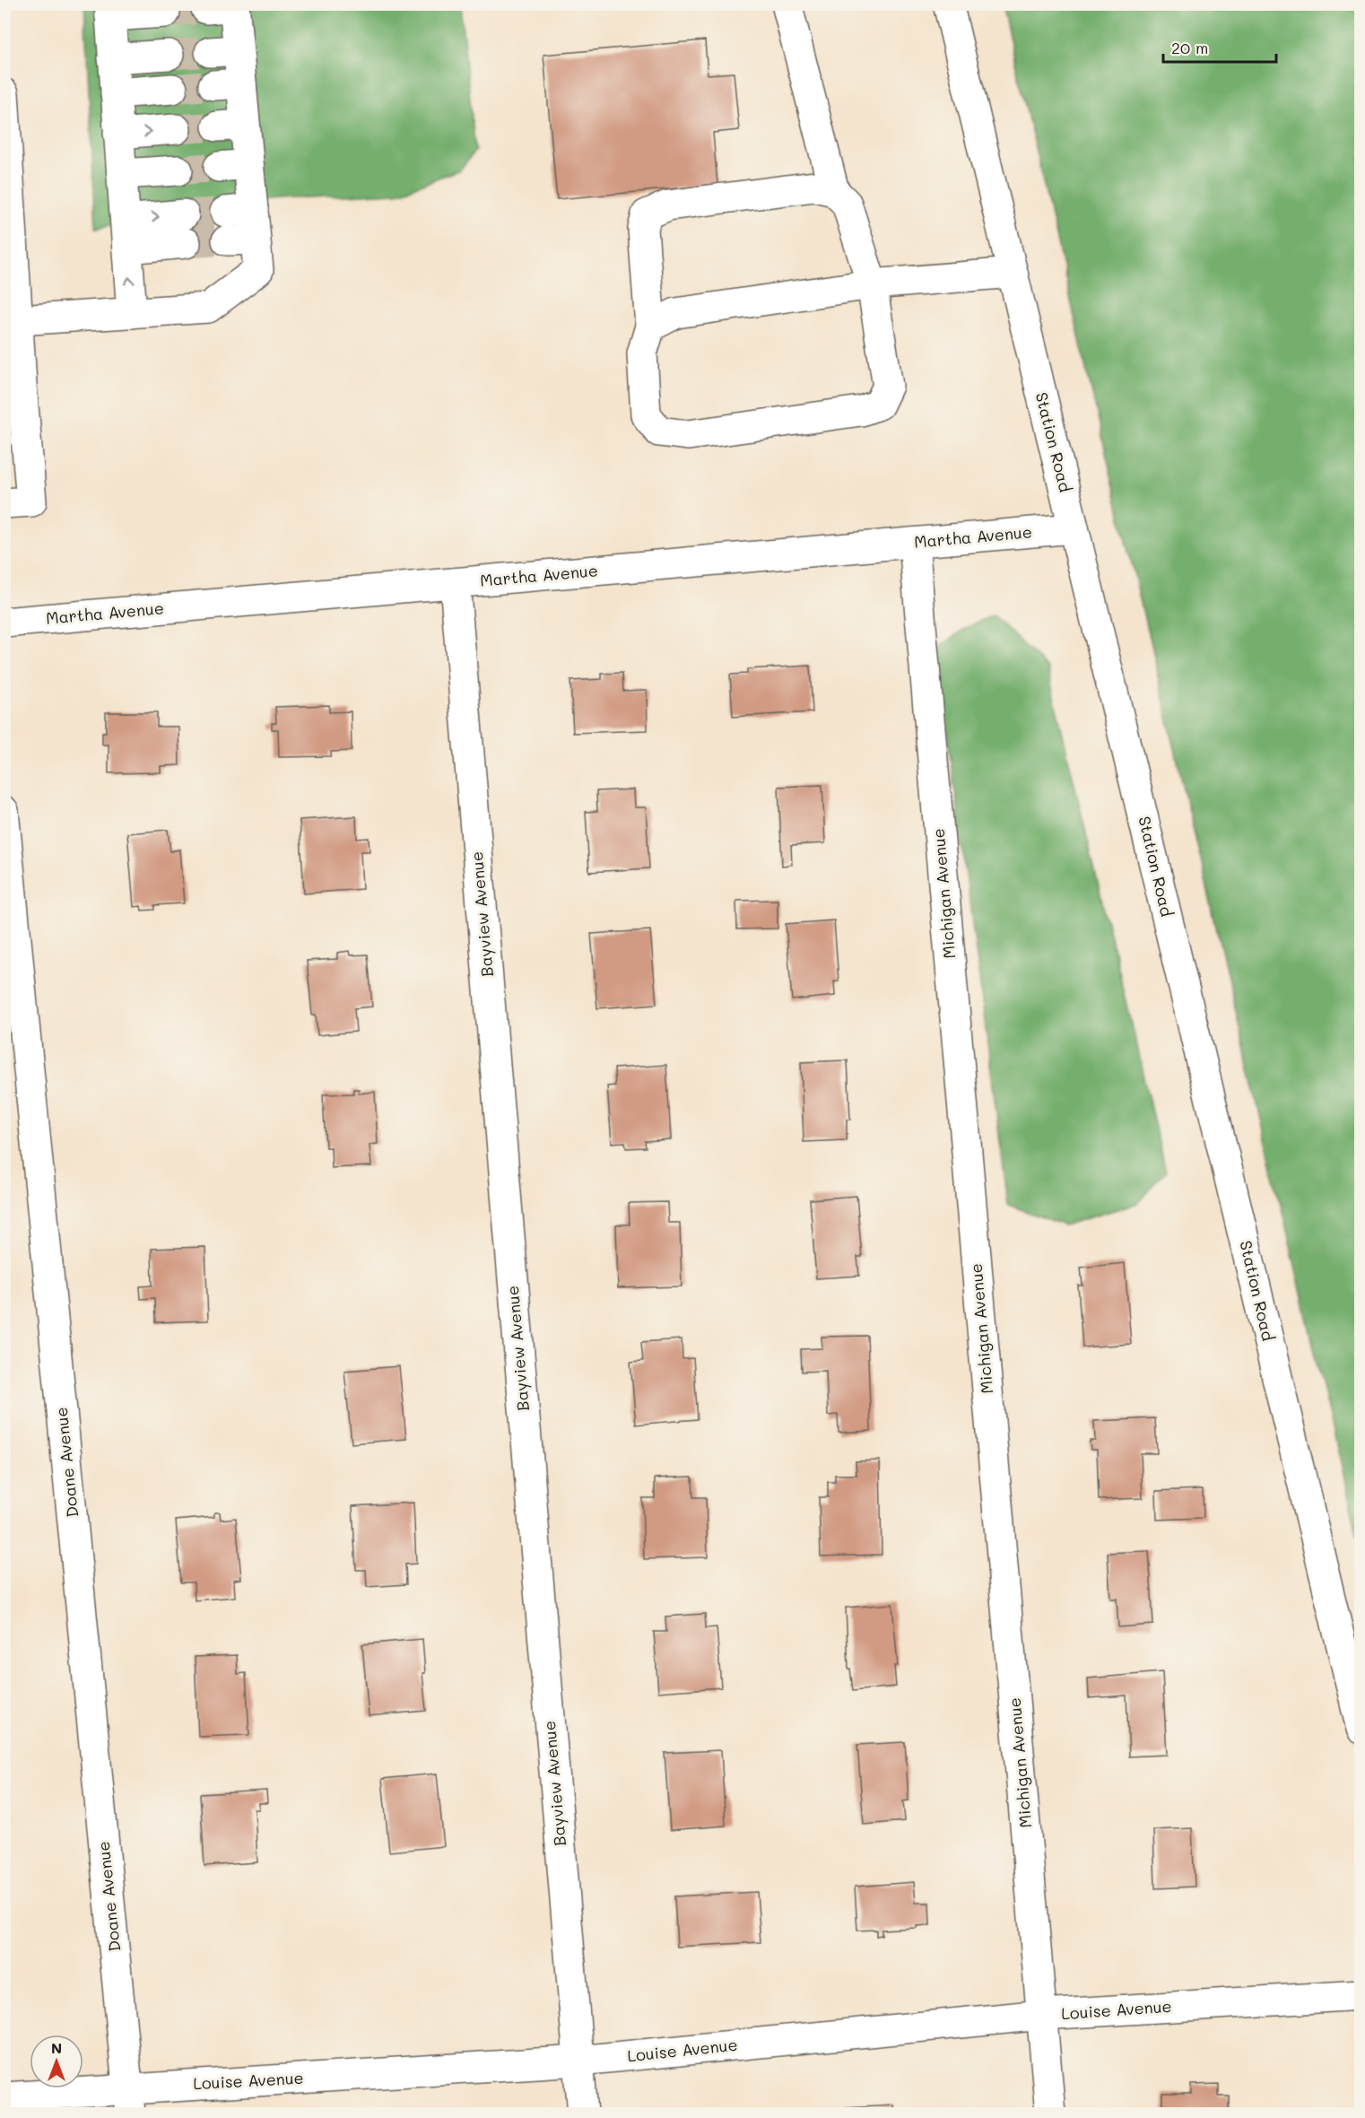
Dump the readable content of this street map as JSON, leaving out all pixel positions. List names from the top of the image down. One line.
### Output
{"streets":{"street":["Station Road","Martha Avenue","Michigan Avenue","Bayview Avenue","Doane Avenue","Louise Avenue"]},"crossings":[["Station Road","Martha Avenue"],["Martha Avenue","Michigan Avenue"],["Martha Avenue","Bayview Avenue"],["Michigan Avenue","Louise Avenue"],["Bayview Avenue","Louise Avenue"],["Doane Avenue","Louise Avenue"]],"scale_bar":"20 m","north":"top"}
